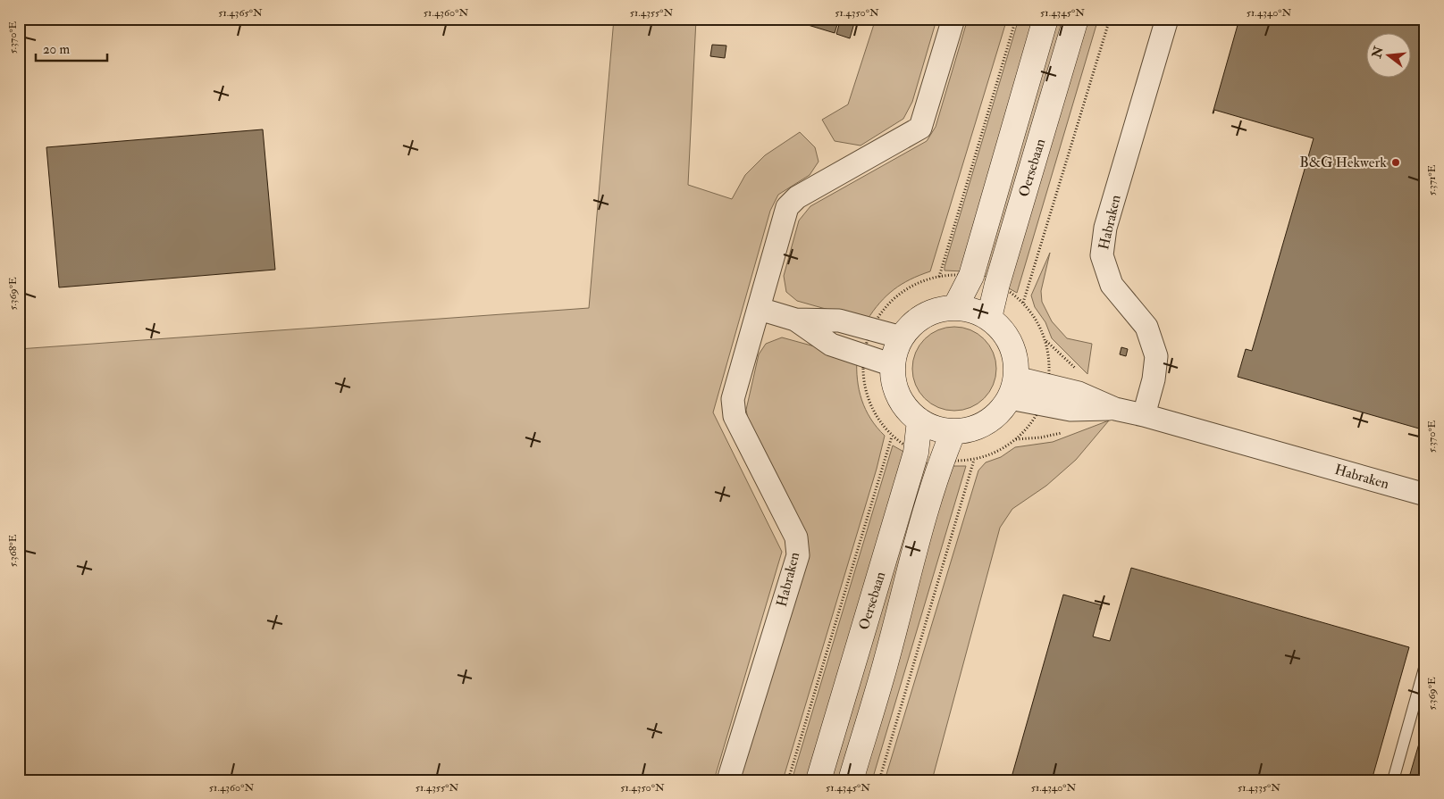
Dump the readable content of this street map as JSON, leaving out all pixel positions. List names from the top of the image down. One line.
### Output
{"streets":{"main road":["Oersebaan"],"street":["Habraken"]},"crossings":[["Oersebaan","Habraken"]],"places":["B&G Hekwerk"],"scale_bar":"20 m","north":"left","coordinates":["51.4365°N","51.4360°N","51.4355°N","51.4350°N","51.4345°N","51.4340°N","5.370°E","5.371°E","5.369°E","5.368°E","51.4335°N"]}
